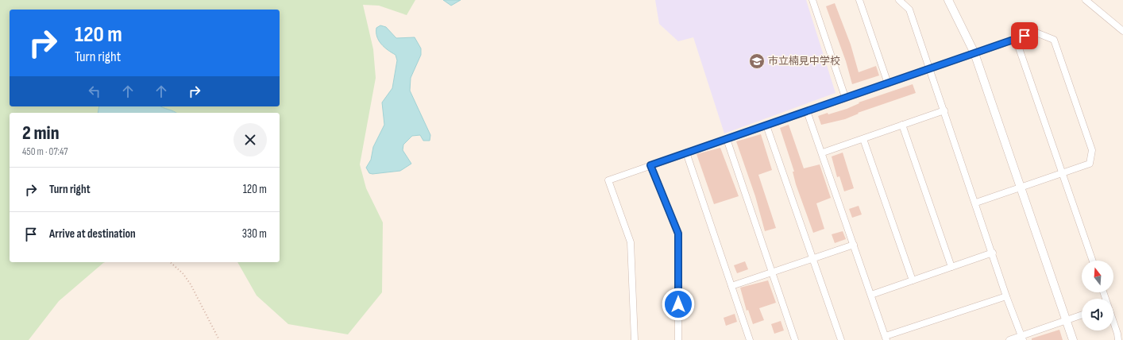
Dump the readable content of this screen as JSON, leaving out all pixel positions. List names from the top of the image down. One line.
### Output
{"places":{"school or university":["市立楠見中学校"]},"north":"top","page":{"turn":["120 m","Turn right"],"heading":["2 min","450 m · 07:47"],"list":[{"name":"Turn right","value":"120 m"},{"name":"Arrive at destination","value":"330 m"}]}}
